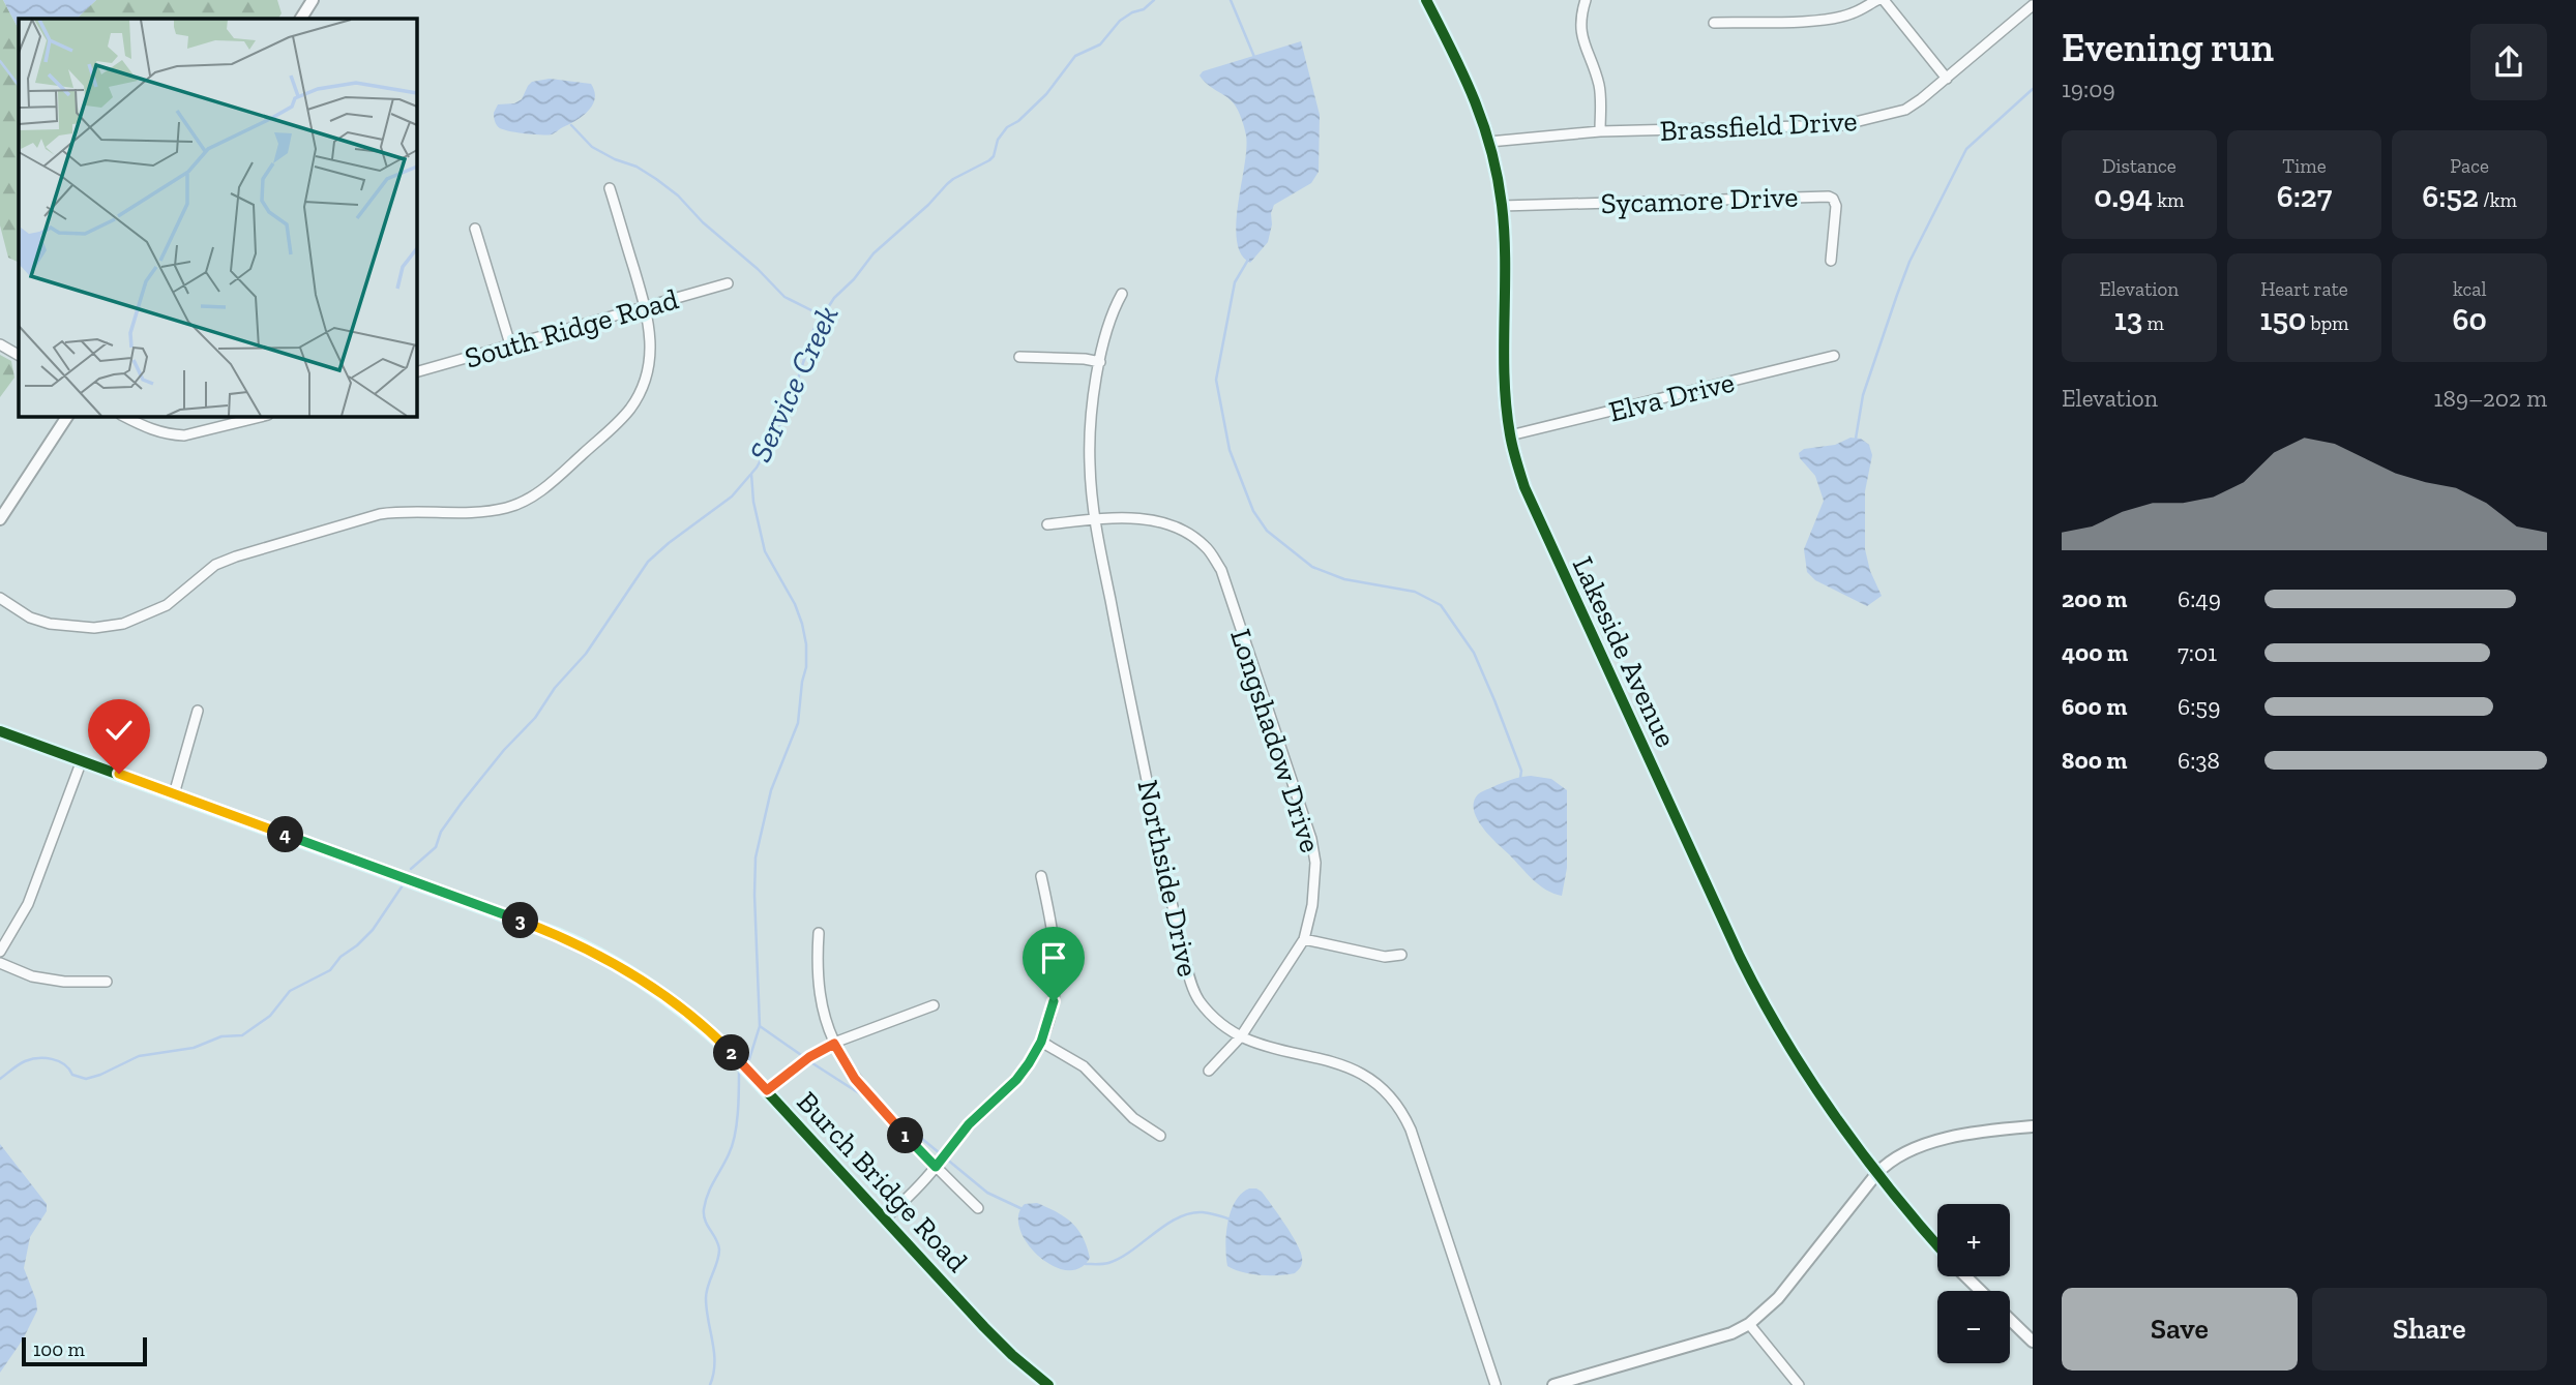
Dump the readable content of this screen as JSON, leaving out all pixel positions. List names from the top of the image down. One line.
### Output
{"streets":{"street":["Brassfield Drive","Sycamore Drive","South Ridge Road","Elva Drive","Lakeside Avenue","Longshadow Drive","Northside Drive","Burch Bridge Road"]},"crossings":[["Brassfield Drive","Lakeside Avenue"],["Sycamore Drive","Lakeside Avenue"],["Elva Drive","Lakeside Avenue"],["Longshadow Drive","Northside Drive"]],"water":["Service Creek"],"scale_bar":"100 m","page":{"heading":["Evening run","19:09"],"stats":[["Distance","0.94 km"],["Time","6:27"],["Pace","6:52 /km"],["Elevation","13 m"],["Heart rate","150 bpm"],["kcal","60"]],"chart":["Elevation","189–202 m"],"list":[{"name":"200 m","note":"6:49"},{"name":"400 m","note":"7:01"},{"name":"600 m","note":"6:59"},{"name":"800 m","note":"6:38"}],"pins":["4","3","2","1"],"map_buttons":["+","−"],"buttons":["Save","Share"],"scale":"100 m"}}
